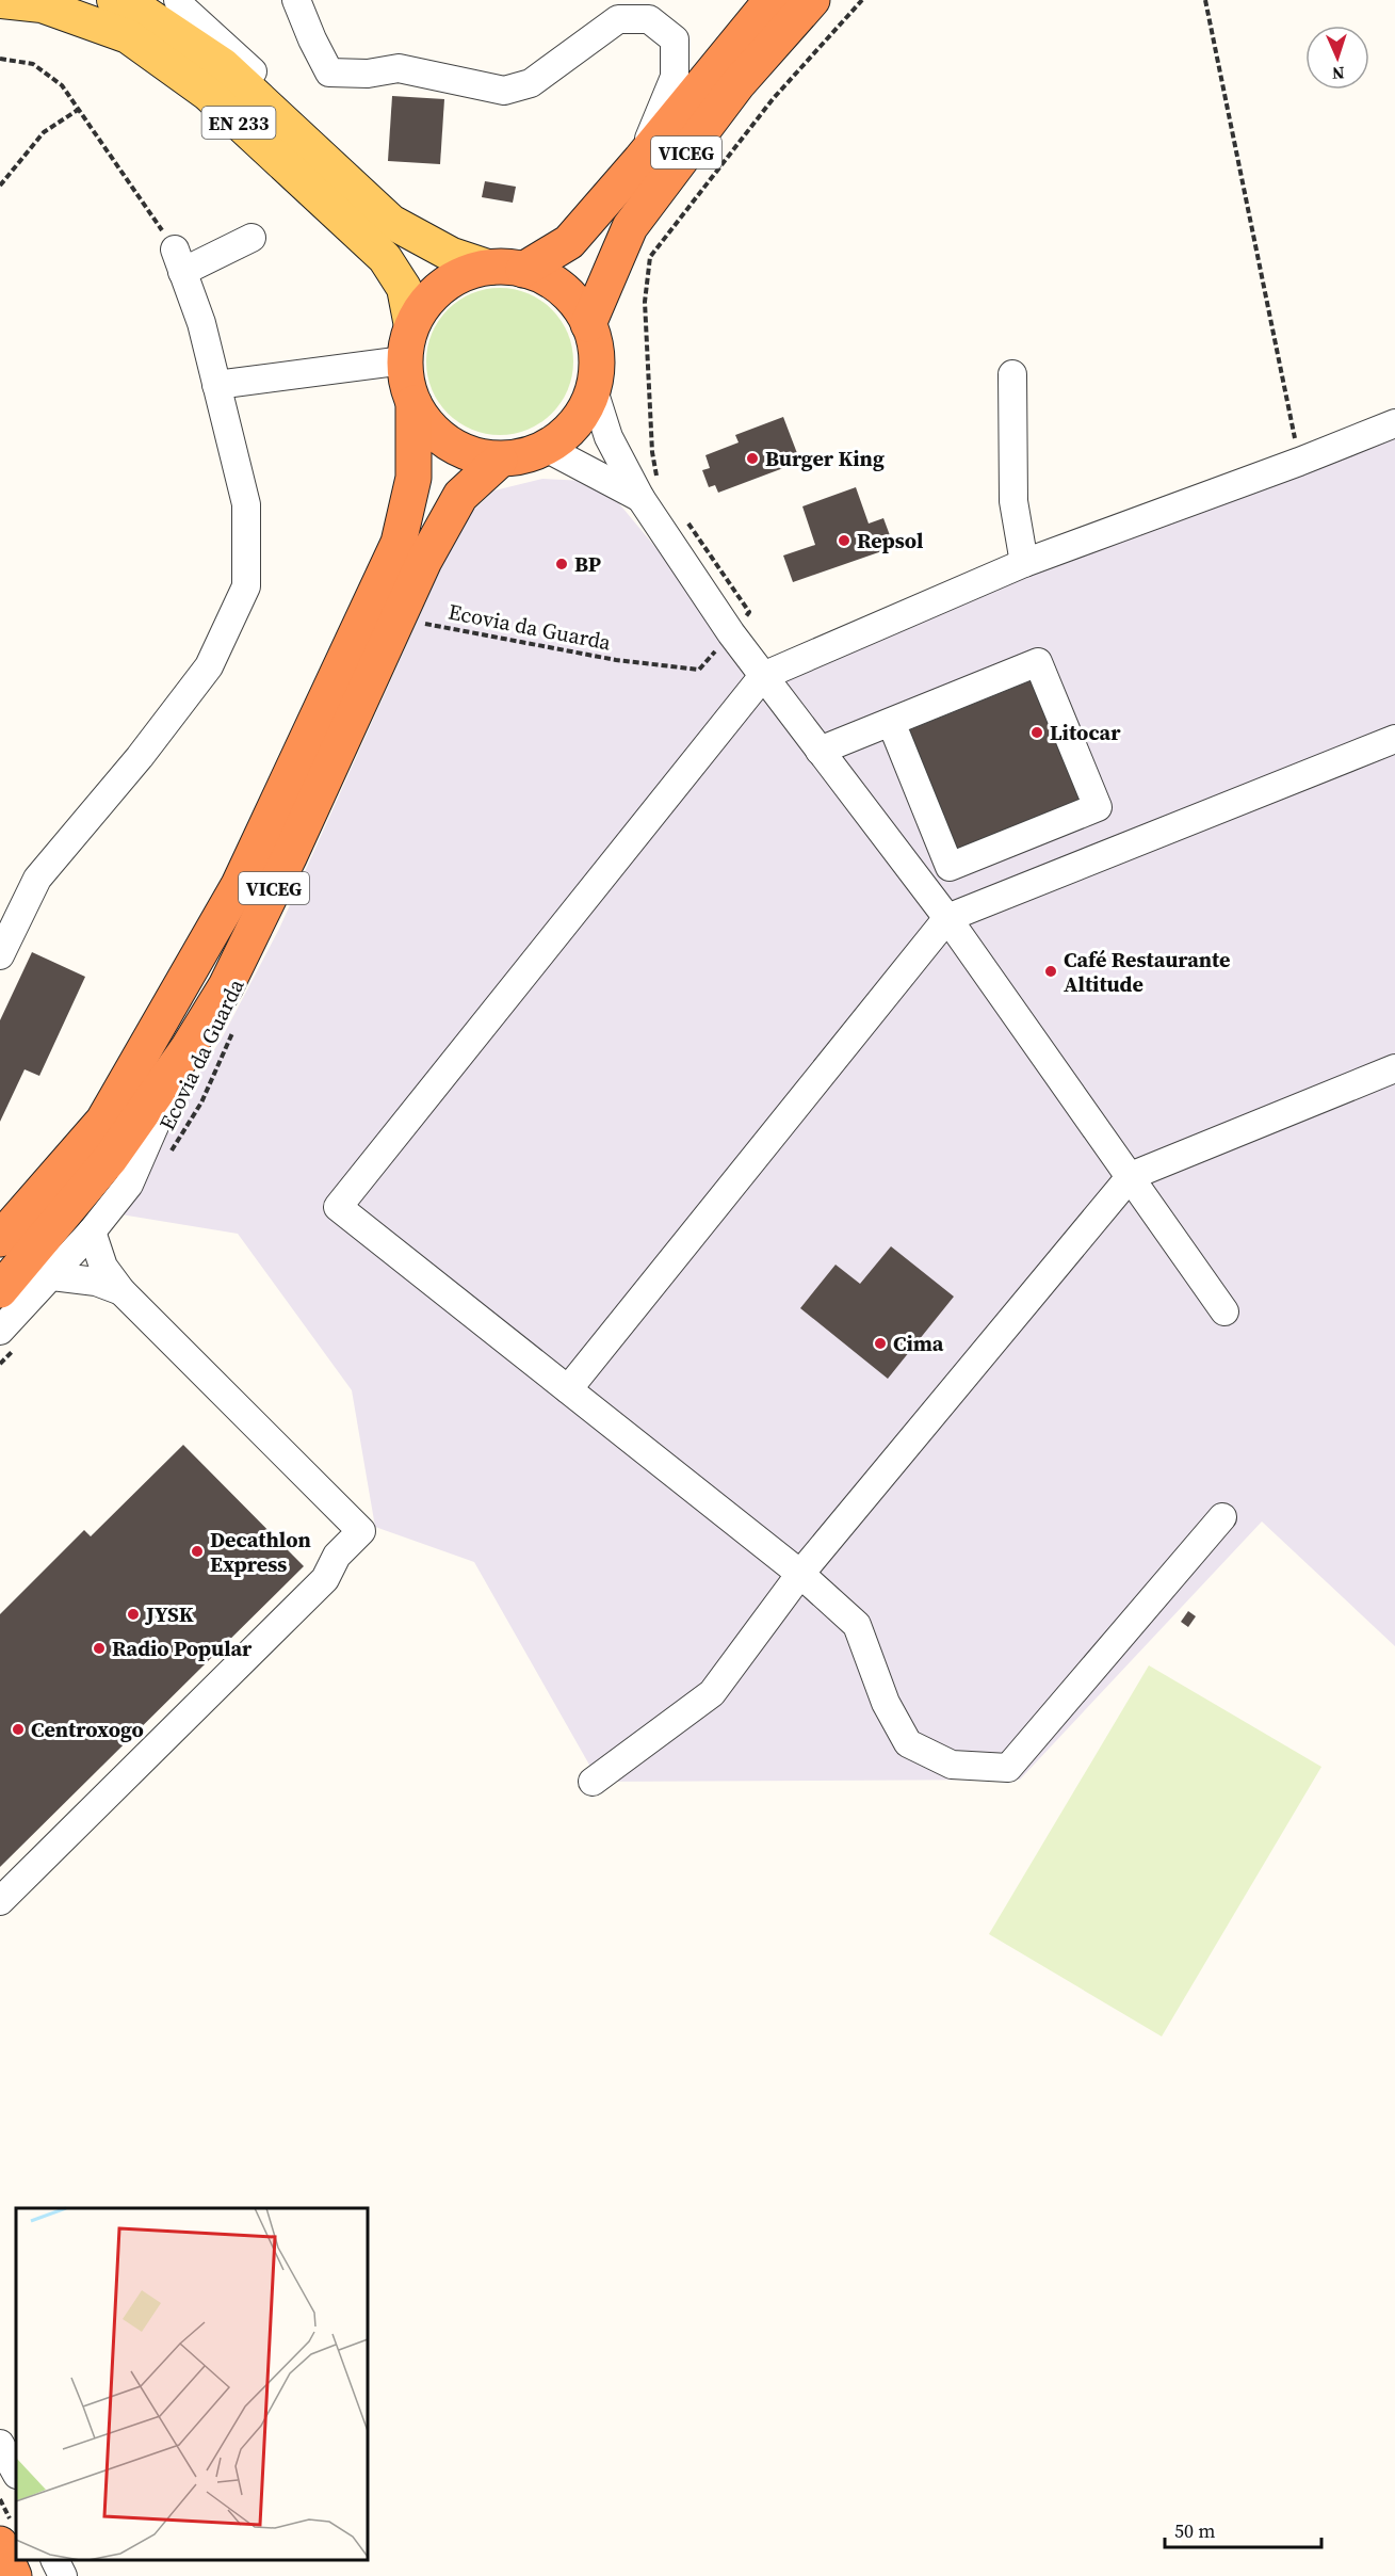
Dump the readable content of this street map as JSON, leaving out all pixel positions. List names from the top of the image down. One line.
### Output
{"streets":{"highway":["VICEG"],"main road":["EN 233"],"path":["Ecovia da Guarda"]},"crossings":[["EN 233","VICEG"]],"places":["Burger King","Repsol","BP","Litocar","Café Restaurante Altitude","Cima","Decathlon Express","JYSK","Radio Popular","Centroxogo"],"scale_bar":"50 m","north":"bottom"}
